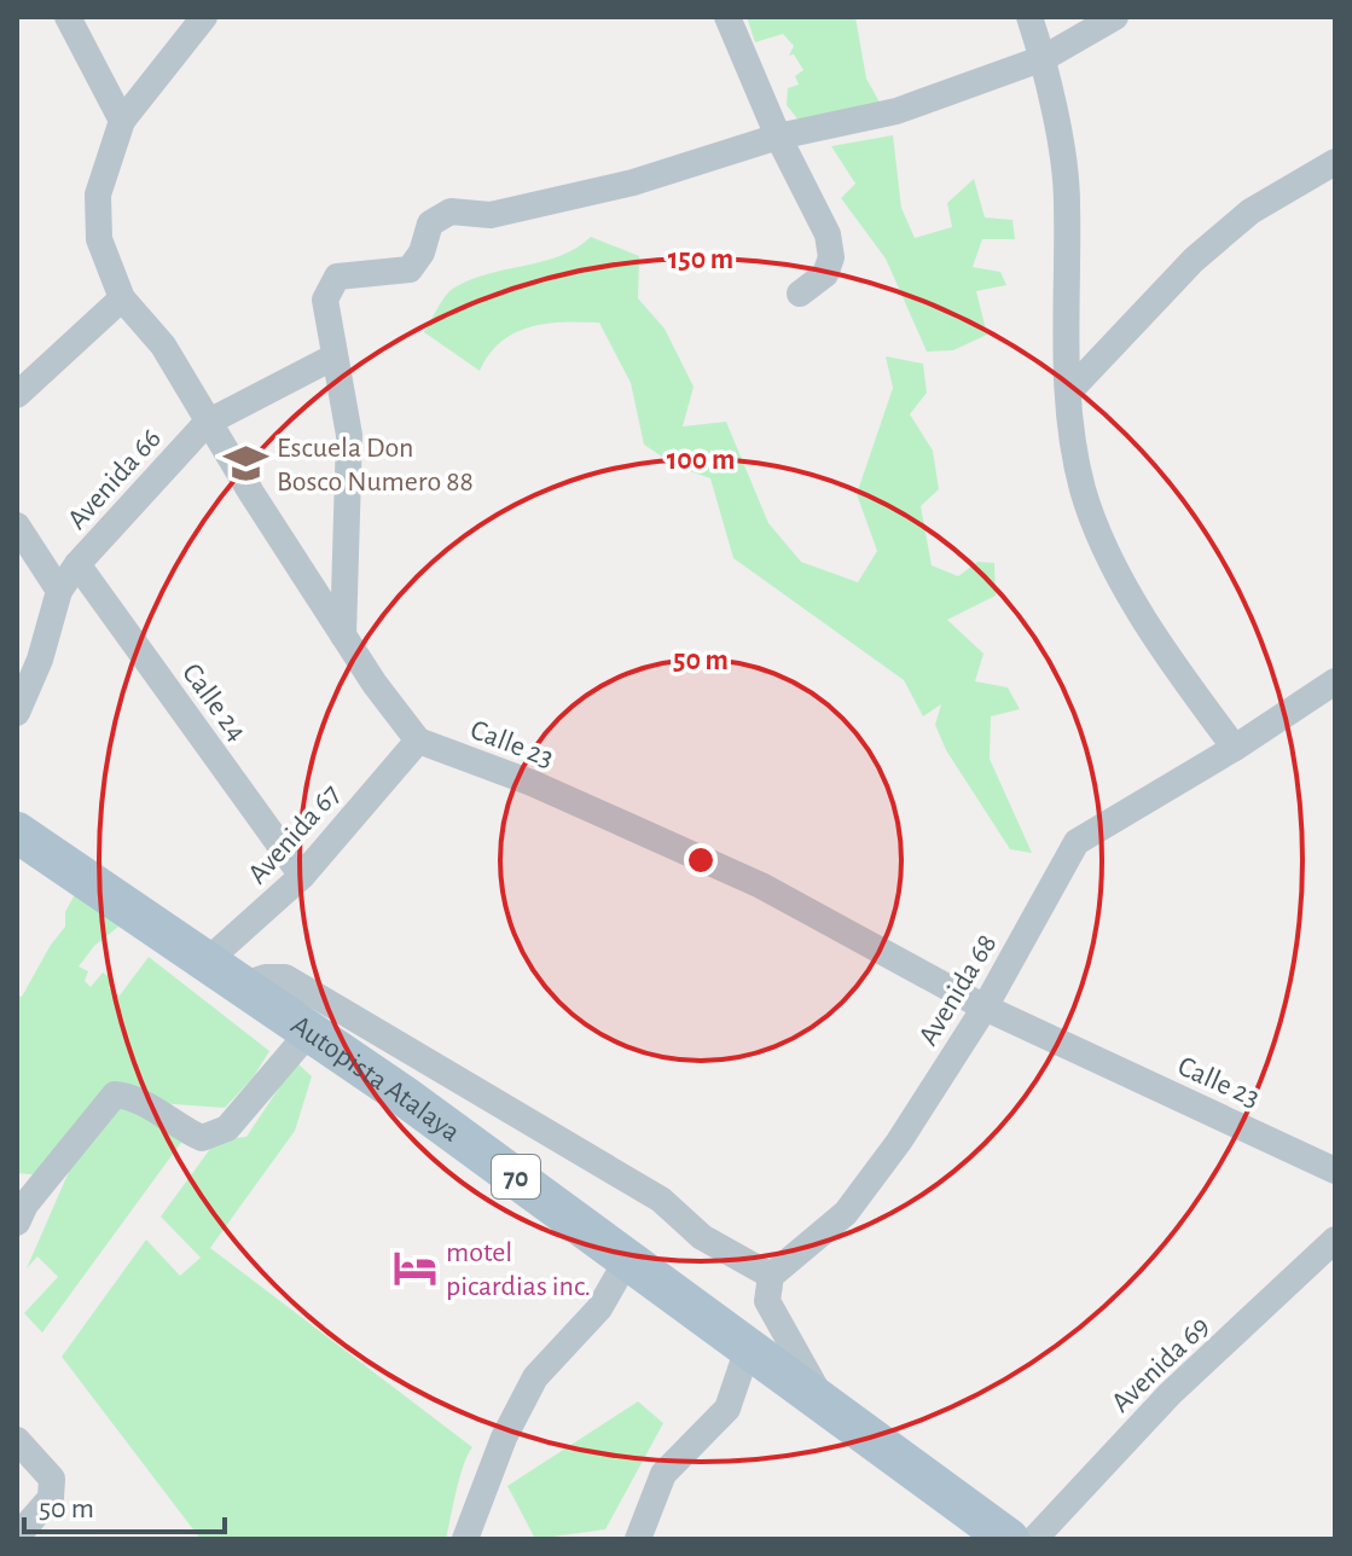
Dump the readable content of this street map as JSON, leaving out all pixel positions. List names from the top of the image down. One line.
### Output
{"streets":{"main road":["Autopista Atalaya","70"],"street":["Avenida 66","Calle 24","Calle 23","Avenida 67","Avenida 68","Avenida 69"]},"crossings":[["Avenida 66","Calle 24"],["Calle 24","Avenida 67"],["Calle 23","Avenida 67"],["Calle 23","Avenida 68"],["Avenida 67","Autopista Atalaya"]],"places":{"school or university":["Escuela Don Bosco Numero 88"],"hotel":["motel picardias inc."]},"scale_bar":"50 m","rings":["150 m","100 m","50 m"]}
